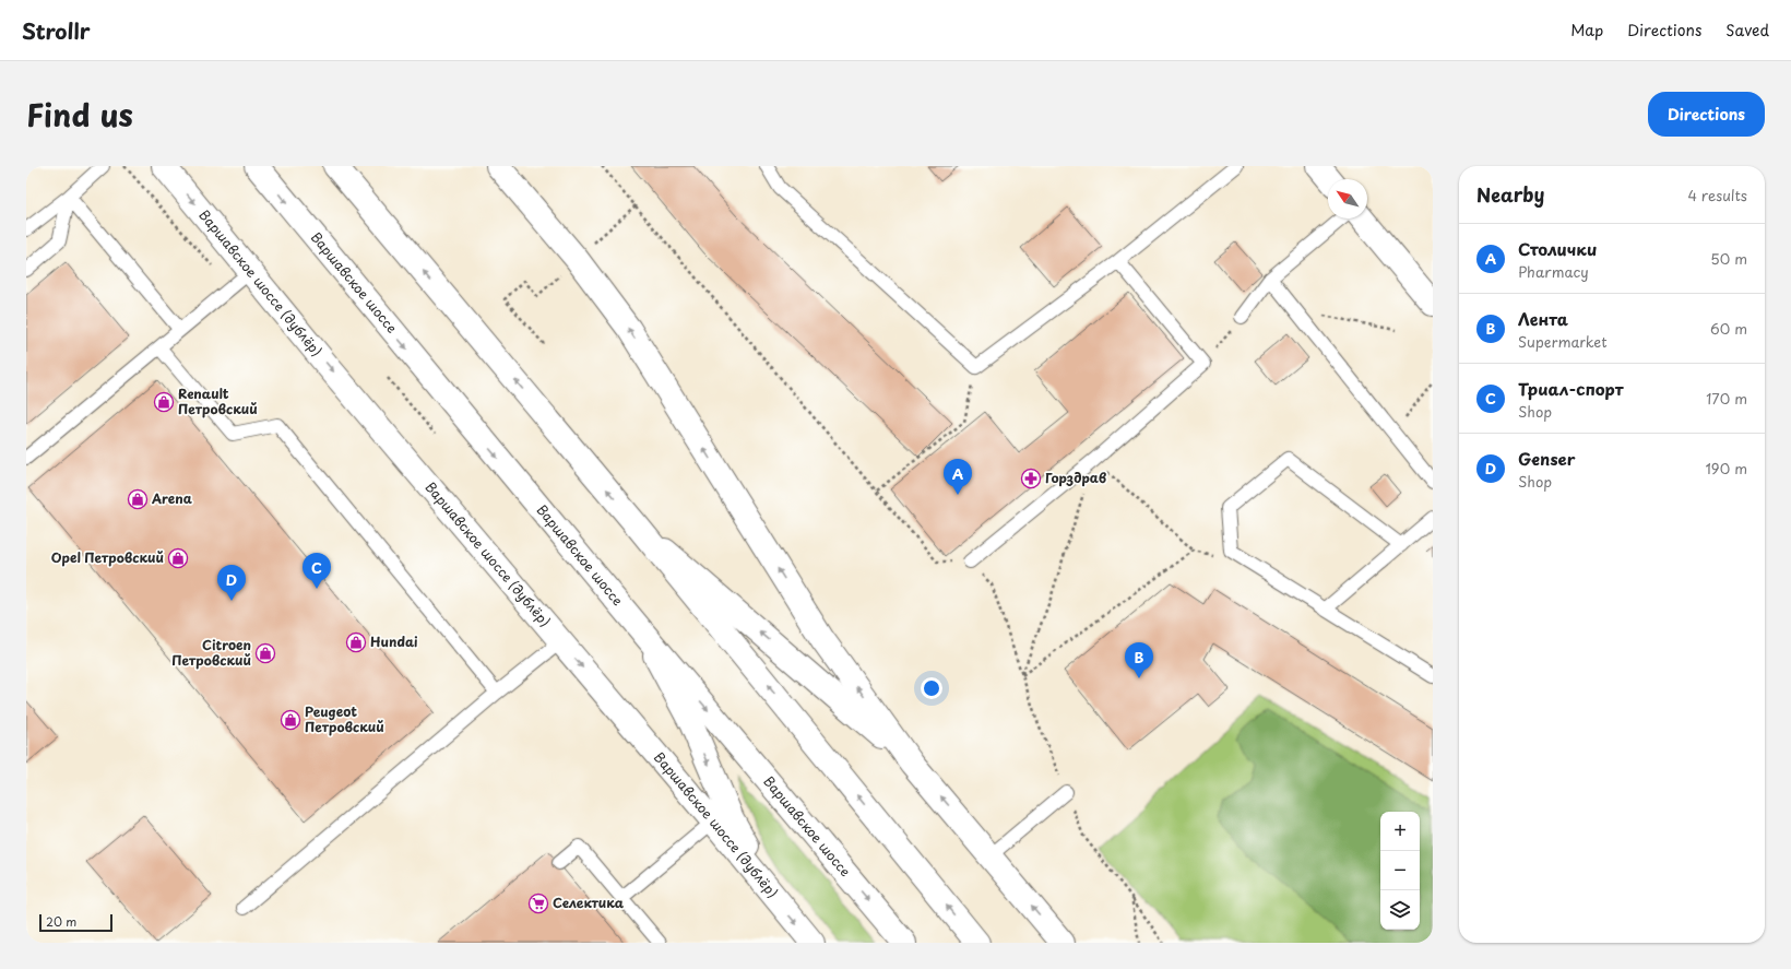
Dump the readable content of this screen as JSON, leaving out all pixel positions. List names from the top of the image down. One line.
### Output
{"streets":{"main road":["Варшавское шоссе (дублёр)","Варшавское шоссе"]},"places":{"shop":["Renault Петровский","Arena","Opel Петровский","Hundai","Citroen Петровский","Peugeot Петровский"],"pharmacy":["Горздрав"],"supermarket":["Селектика"]},"scale_bar":"20 m","north":"top left","page":{"header":"Strollr","nav":["Map","Directions","Saved"],"title":"Find us","buttons":"Directions","heading":["Nearby","4 results"],"list":[{"mark":"A","name":"Столички","note":"Pharmacy","value":"50 m"},{"mark":"B","name":"Лента","note":"Supermarket","value":"60 m"},{"mark":"C","name":"Триал-спорт","note":"Shop","value":"170 m"},{"mark":"D","name":"Genser","note":"Shop","value":"190 m"}],"pins":["A","C","D","B"],"map_buttons":["+","−"],"scale":"20 m"}}
